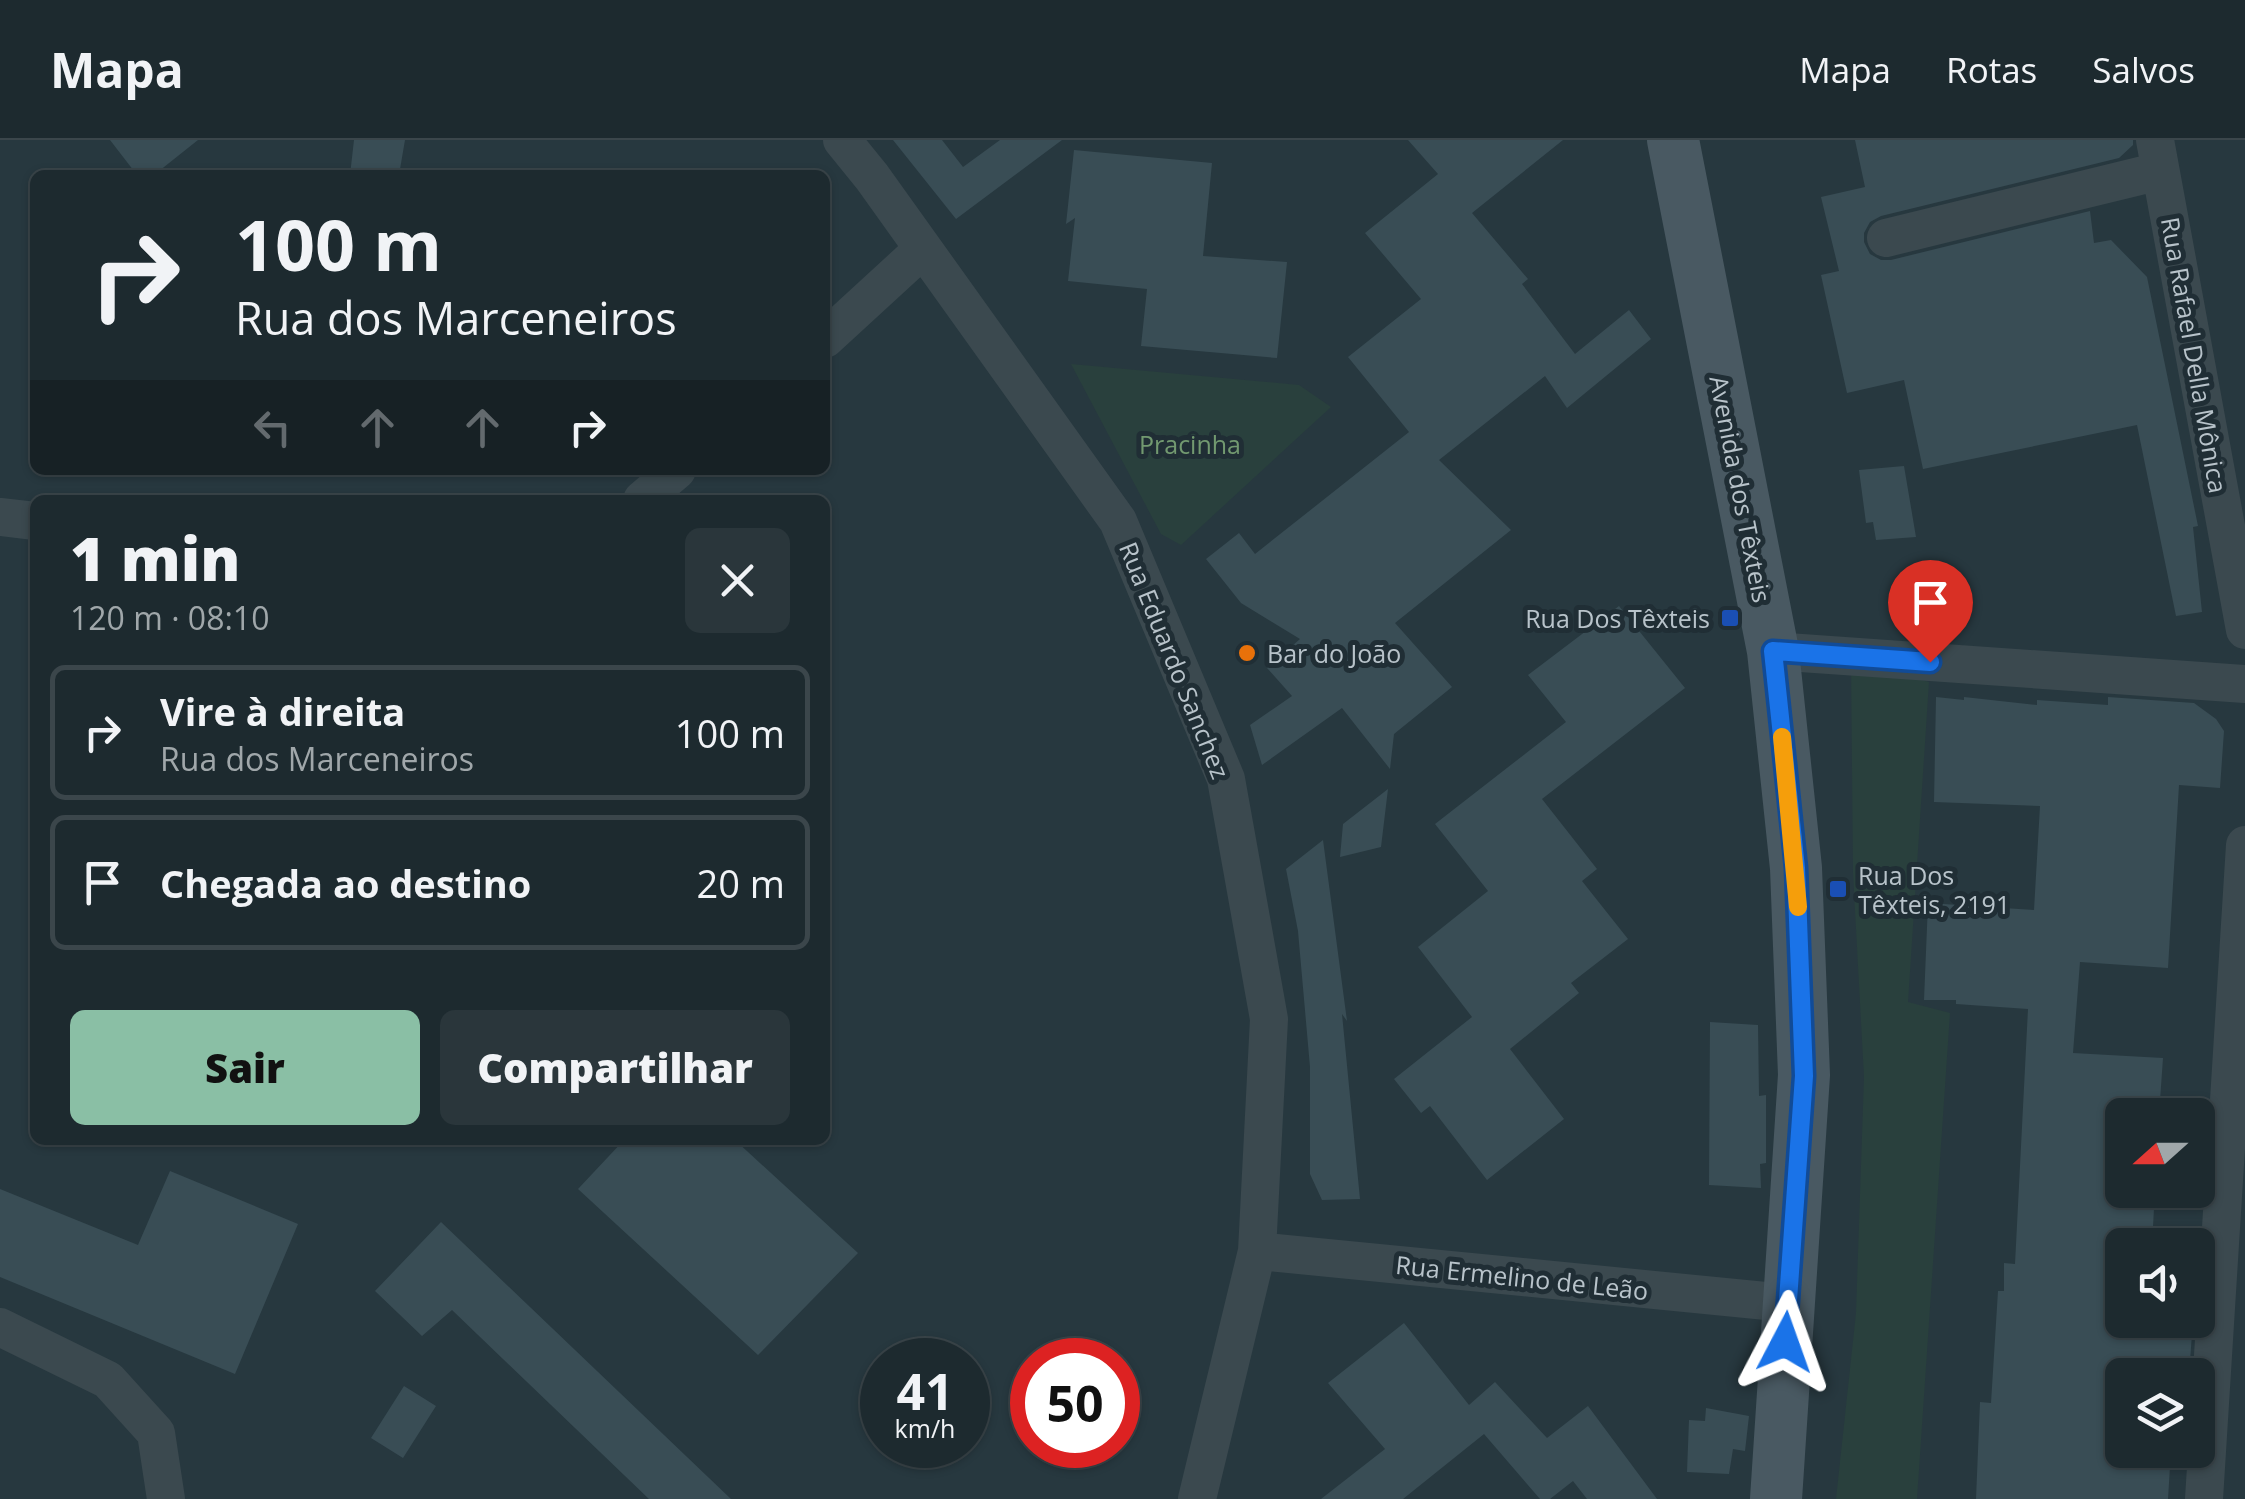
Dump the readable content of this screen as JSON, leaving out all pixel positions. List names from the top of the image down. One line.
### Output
{"streets":{"main road":["Avenida dos Têxteis"],"street":["Rua Rafael Della Mônica","Rua Eduardo Sanchez","Rua Ermelino de Leão"]},"crossings":[["Avenida dos Têxteis","Rua Ermelino de Leão"],["Rua Eduardo Sanchez","Rua Ermelino de Leão"]],"parks":["Pracinha"],"places":{"transit":["Rua Dos Têxteis","Rua Dos Têxteis, 2191"],"other":["Bar do João"]},"north":"left","page":{"header":"Mapa","nav":["Mapa","Rotas","Salvos"],"turn":["100 m","Rua dos Marceneiros"],"heading":["1 min","120 m · 08:10"],"list":[{"name":"Vire à direita","note":"Rua dos Marceneiros","value":"100 m"},{"name":"Chegada ao destino","value":"20 m"}],"buttons":["Sair","Compartilhar"],"speed":"41 km/h","limit":"50"}}
